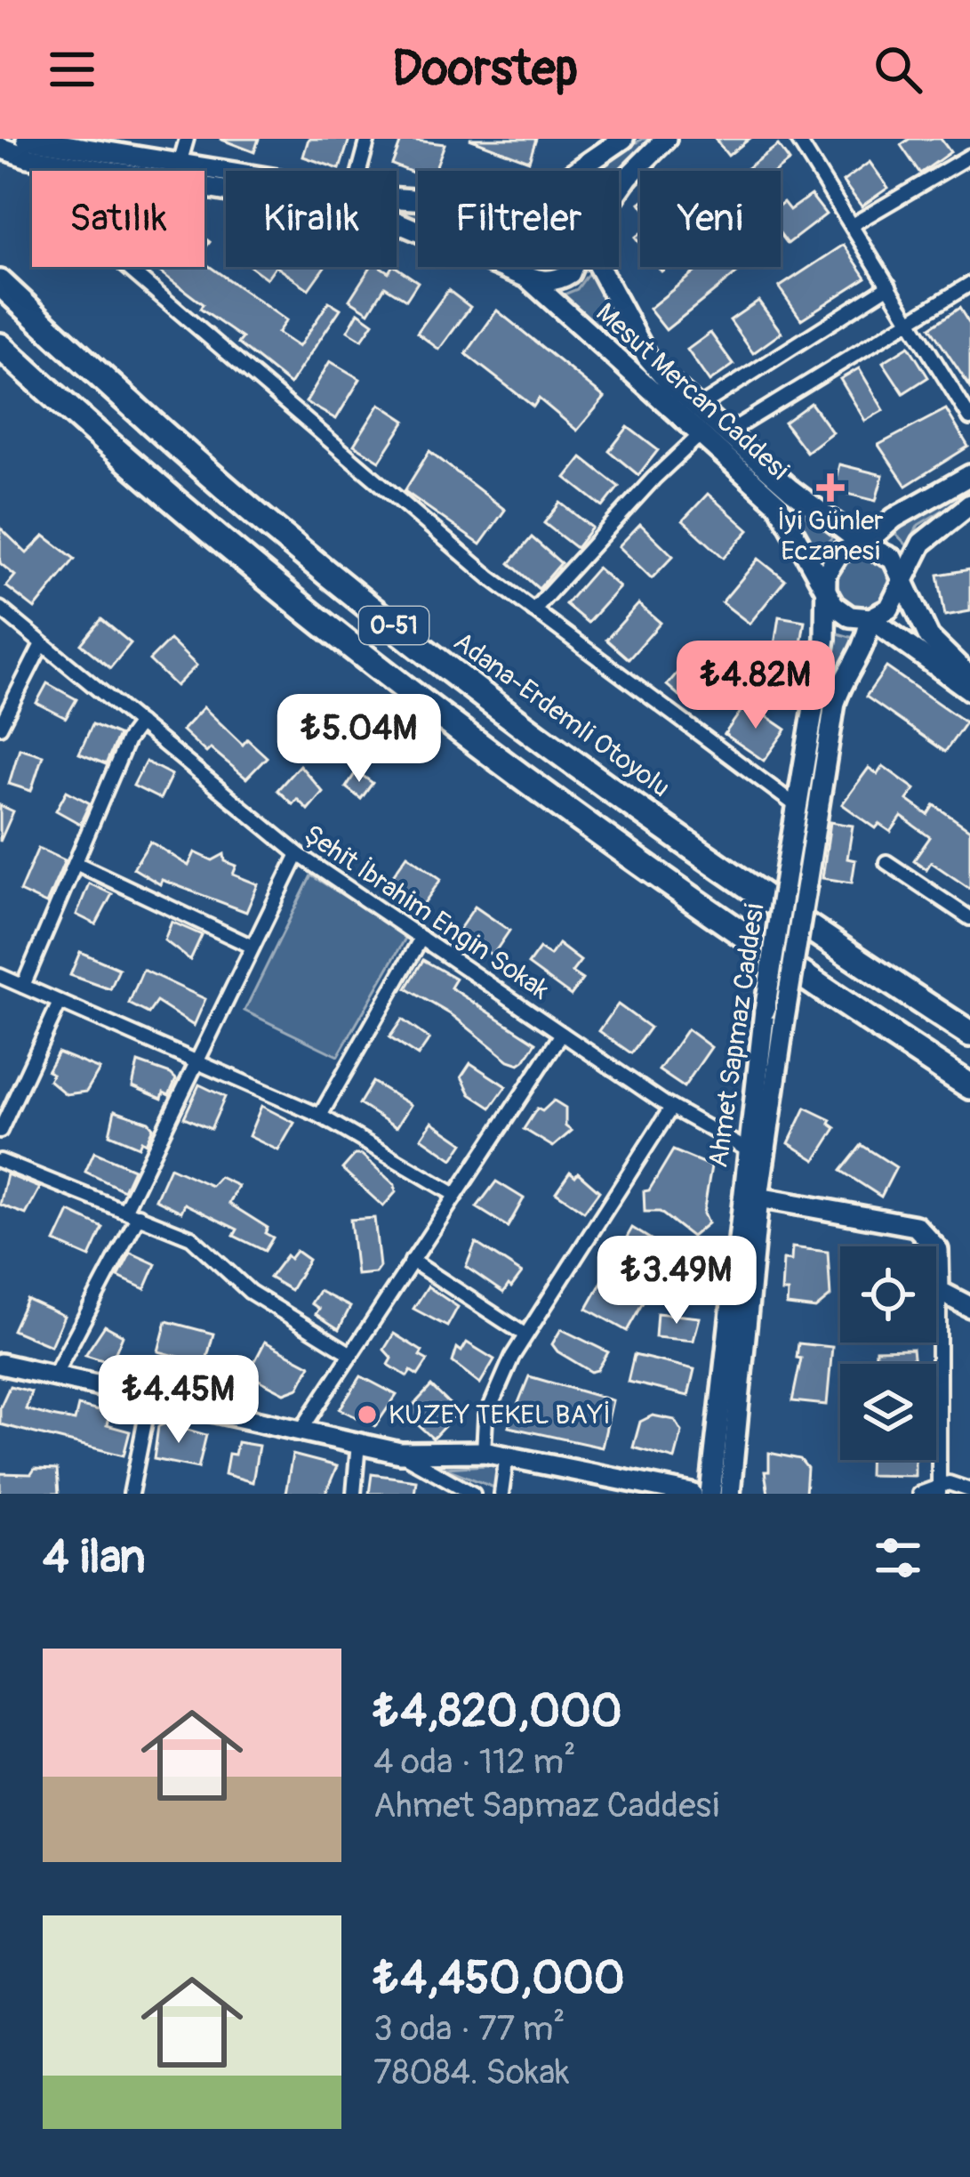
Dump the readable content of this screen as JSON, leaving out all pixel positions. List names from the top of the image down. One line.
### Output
{"streets":{"highway":["O-51","Adana-Erdemli Otoyolu"],"main road":["Mesut Mercan Caddesi","Ahmet Sapmaz Caddesi"],"street":["Şehit İbrahim Engin Sokak"]},"crossings":[["Mesut Mercan Caddesi","Ahmet Sapmaz Caddesi"],["Şehit İbrahim Engin Sokak","Ahmet Sapmaz Caddesi"]],"places":{"health":["İyi Günler Eczanesi"],"other":["KUZEY TEKEL BAYİ"]},"page":{"header":"Doorstep","chip":["Satılık","Kiralık","Filtreler","Yeni"],"price":["₺4.82M","₺5.04M","₺3.49M","₺4.45M"],"heading":"4 ilan","list":[{"name":"₺4,820,000","note":"4 oda · 112 m² · Ahmet Sapmaz Caddesi"},{"name":"₺4,450,000","note":"3 oda · 77 m² · 78084. Sokak"}]}}
